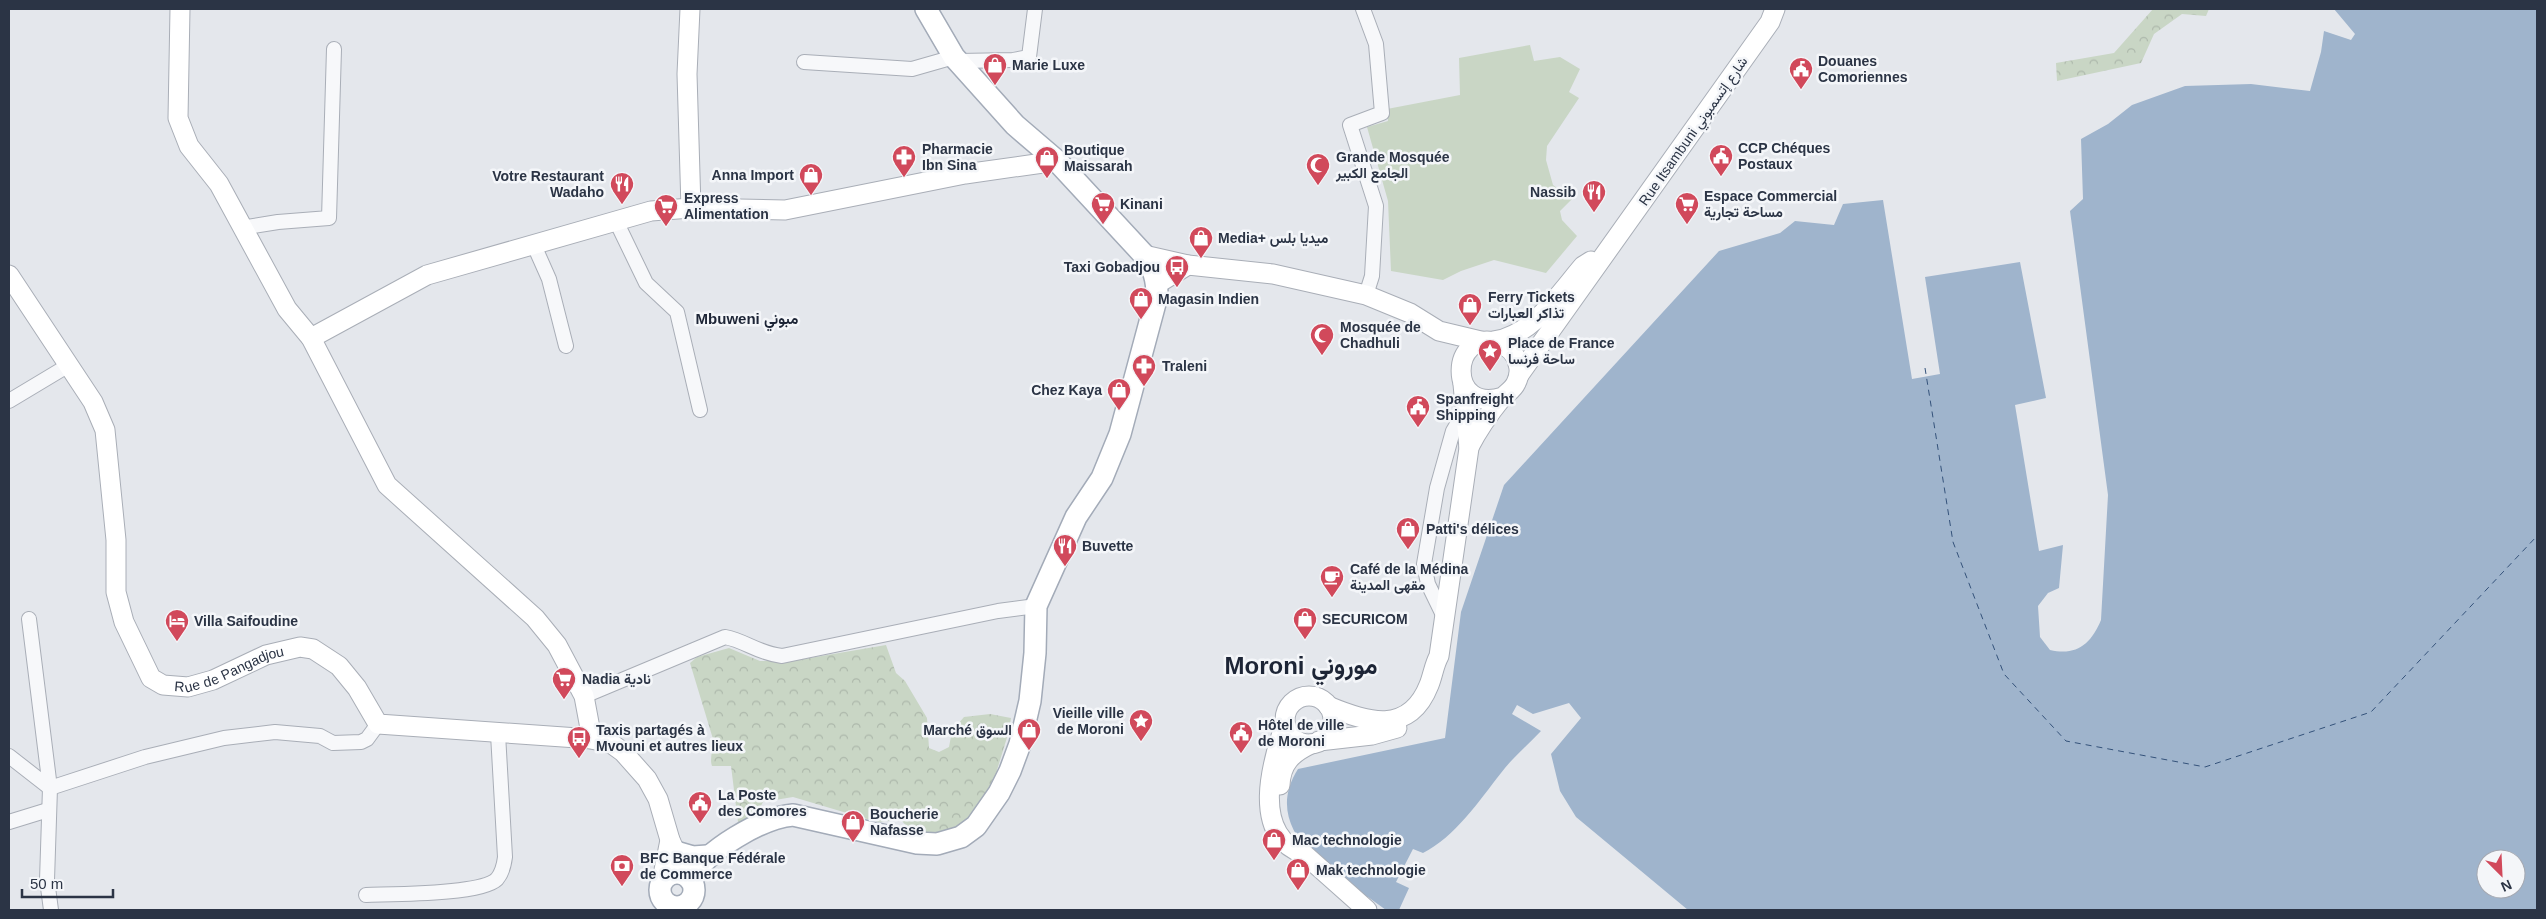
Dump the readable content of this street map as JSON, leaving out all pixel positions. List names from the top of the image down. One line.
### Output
{"streets":{"main road":["Rue Itsambuni شارع إتسمبوني","Rue de Pangadjou"]},"districts":["Mbuweni مبوني","Moroni موروني"],"places":{"shop":["Marie Luxe","Boutique Maissarah","Anna Import","Media+ ميديا بلس","Magasin Indien","Ferry Tickets تذاكر العبارات","Chez Kaya","Patti's délices","SECURICOM","Marché السوق","Boucherie Nafasse","Mac technologie","Mak technologie"],"public building":["Douanes Comoriennes","CCP Chéques Postaux","Spanfreight Shipping","Hôtel de ville de Moroni","La Poste des Comores"],"pharmacy":["Pharmacie Ibn Sina","Traleni"],"mosque":["Grande Mosquée الجامع الكبير","Mosquée de Chadhuli"],"restaurant":["Votre Restaurant Wadaho","Nassib","Buvette"],"supermarket":["Kinani","Espace Commercial مساحة تجارية","Express Alimentation","Nadia نادية"],"bus stop":["Taxi Gobadjou","Taxis partagés à Mvouni et autres lieux"],"place":["Place de France ساحة فرنسا","Vieille ville de Moroni"],"cafe":["Café de la Médina مقهى المدينة"],"hotel":["Villa Saifoudine"],"bank":["BFC Banque Fédérale de Commerce"]},"scale_bar":"50 m","north":"bottom right"}
